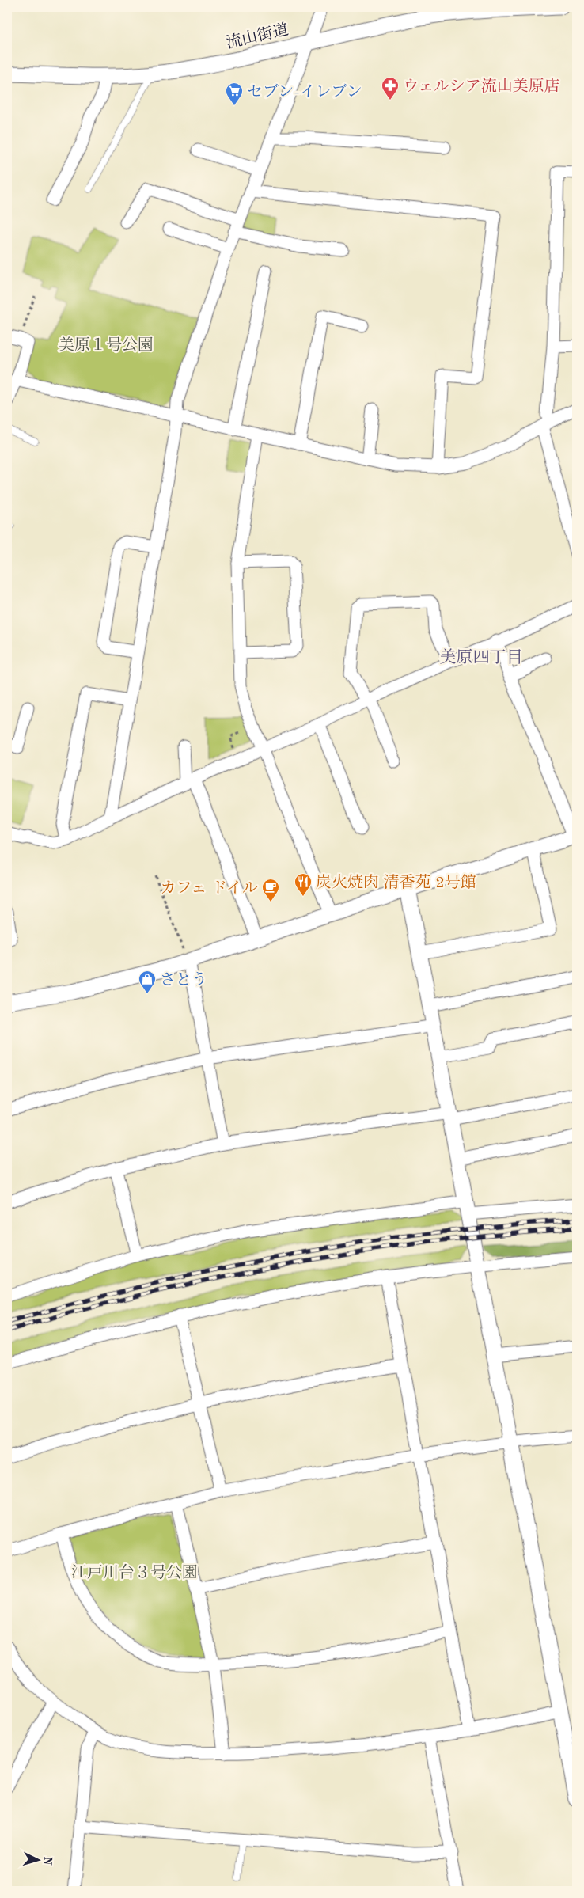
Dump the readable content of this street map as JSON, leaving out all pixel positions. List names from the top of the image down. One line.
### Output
{"streets":{"street":["流山街道"]},"districts":["美原四丁目"],"parks":["美原１号公園","江戸川台３号公園"],"places":{"pharmacy":["ウェルシア流山美原店"],"supermarket":["セブン-イレブン"],"restaurant":["炭火焼肉 清香苑 2号館"],"cafe":["カフェ ドイル"],"shop":["さとう"]},"north":"right"}
